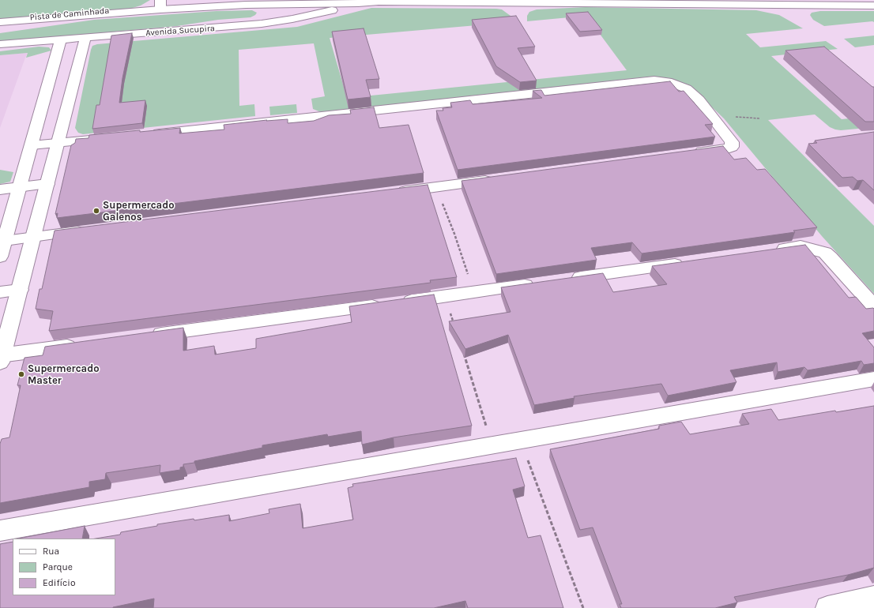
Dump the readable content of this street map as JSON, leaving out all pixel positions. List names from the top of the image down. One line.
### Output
{"streets":{"street":["Pista de Caminhada","Avenida Sucupira"]},"crossings":[["Pista de Caminhada","Avenida Sucupira"]],"places":["Supermercado Galenos","Supermercado Master"],"legend":["Rua","Parque","Edifício"]}
